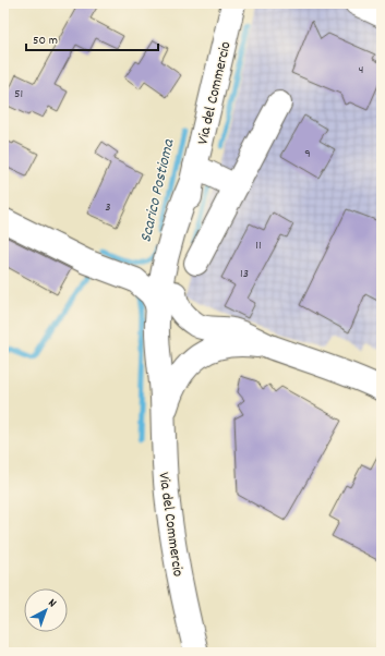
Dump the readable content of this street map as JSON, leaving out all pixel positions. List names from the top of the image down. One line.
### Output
{"streets":{"street":["Via del Commercio"]},"water":["Scarico Postioma"],"house_numbers":["4","51","9","3","11","13"],"scale_bar":"50 m","north":"top right"}
